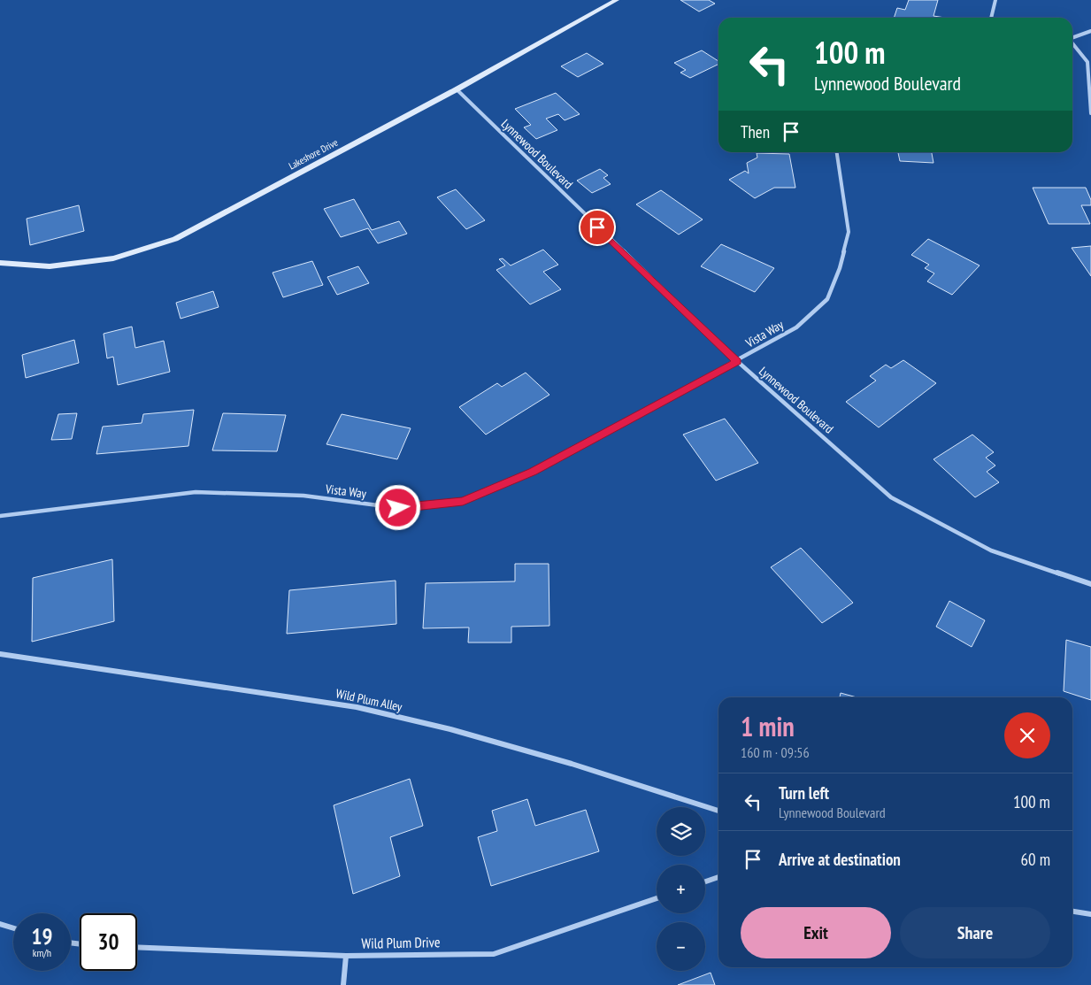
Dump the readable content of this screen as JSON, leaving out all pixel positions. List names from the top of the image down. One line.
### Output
{"streets":{"main road":["Lakeshore Drive"],"street":["Lynnewood Boulevard","Vista Way","Wild Plum Alley","Wild Plum Drive"]},"crossings":[["Lakeshore Drive","Lynnewood Boulevard"],["Lynnewood Boulevard","Vista Way"]],"page":{"turn":["100 m","Lynnewood Boulevard"],"then":"Then","heading":["1 min","160 m · 09:56"],"list":[{"name":"Turn left","note":"Lynnewood Boulevard","value":"100 m"},{"name":"Arrive at destination","value":"60 m"}],"map_buttons":["+","−"],"buttons":["Exit","Share"],"speed":"19 km/h","limit":"30"}}
